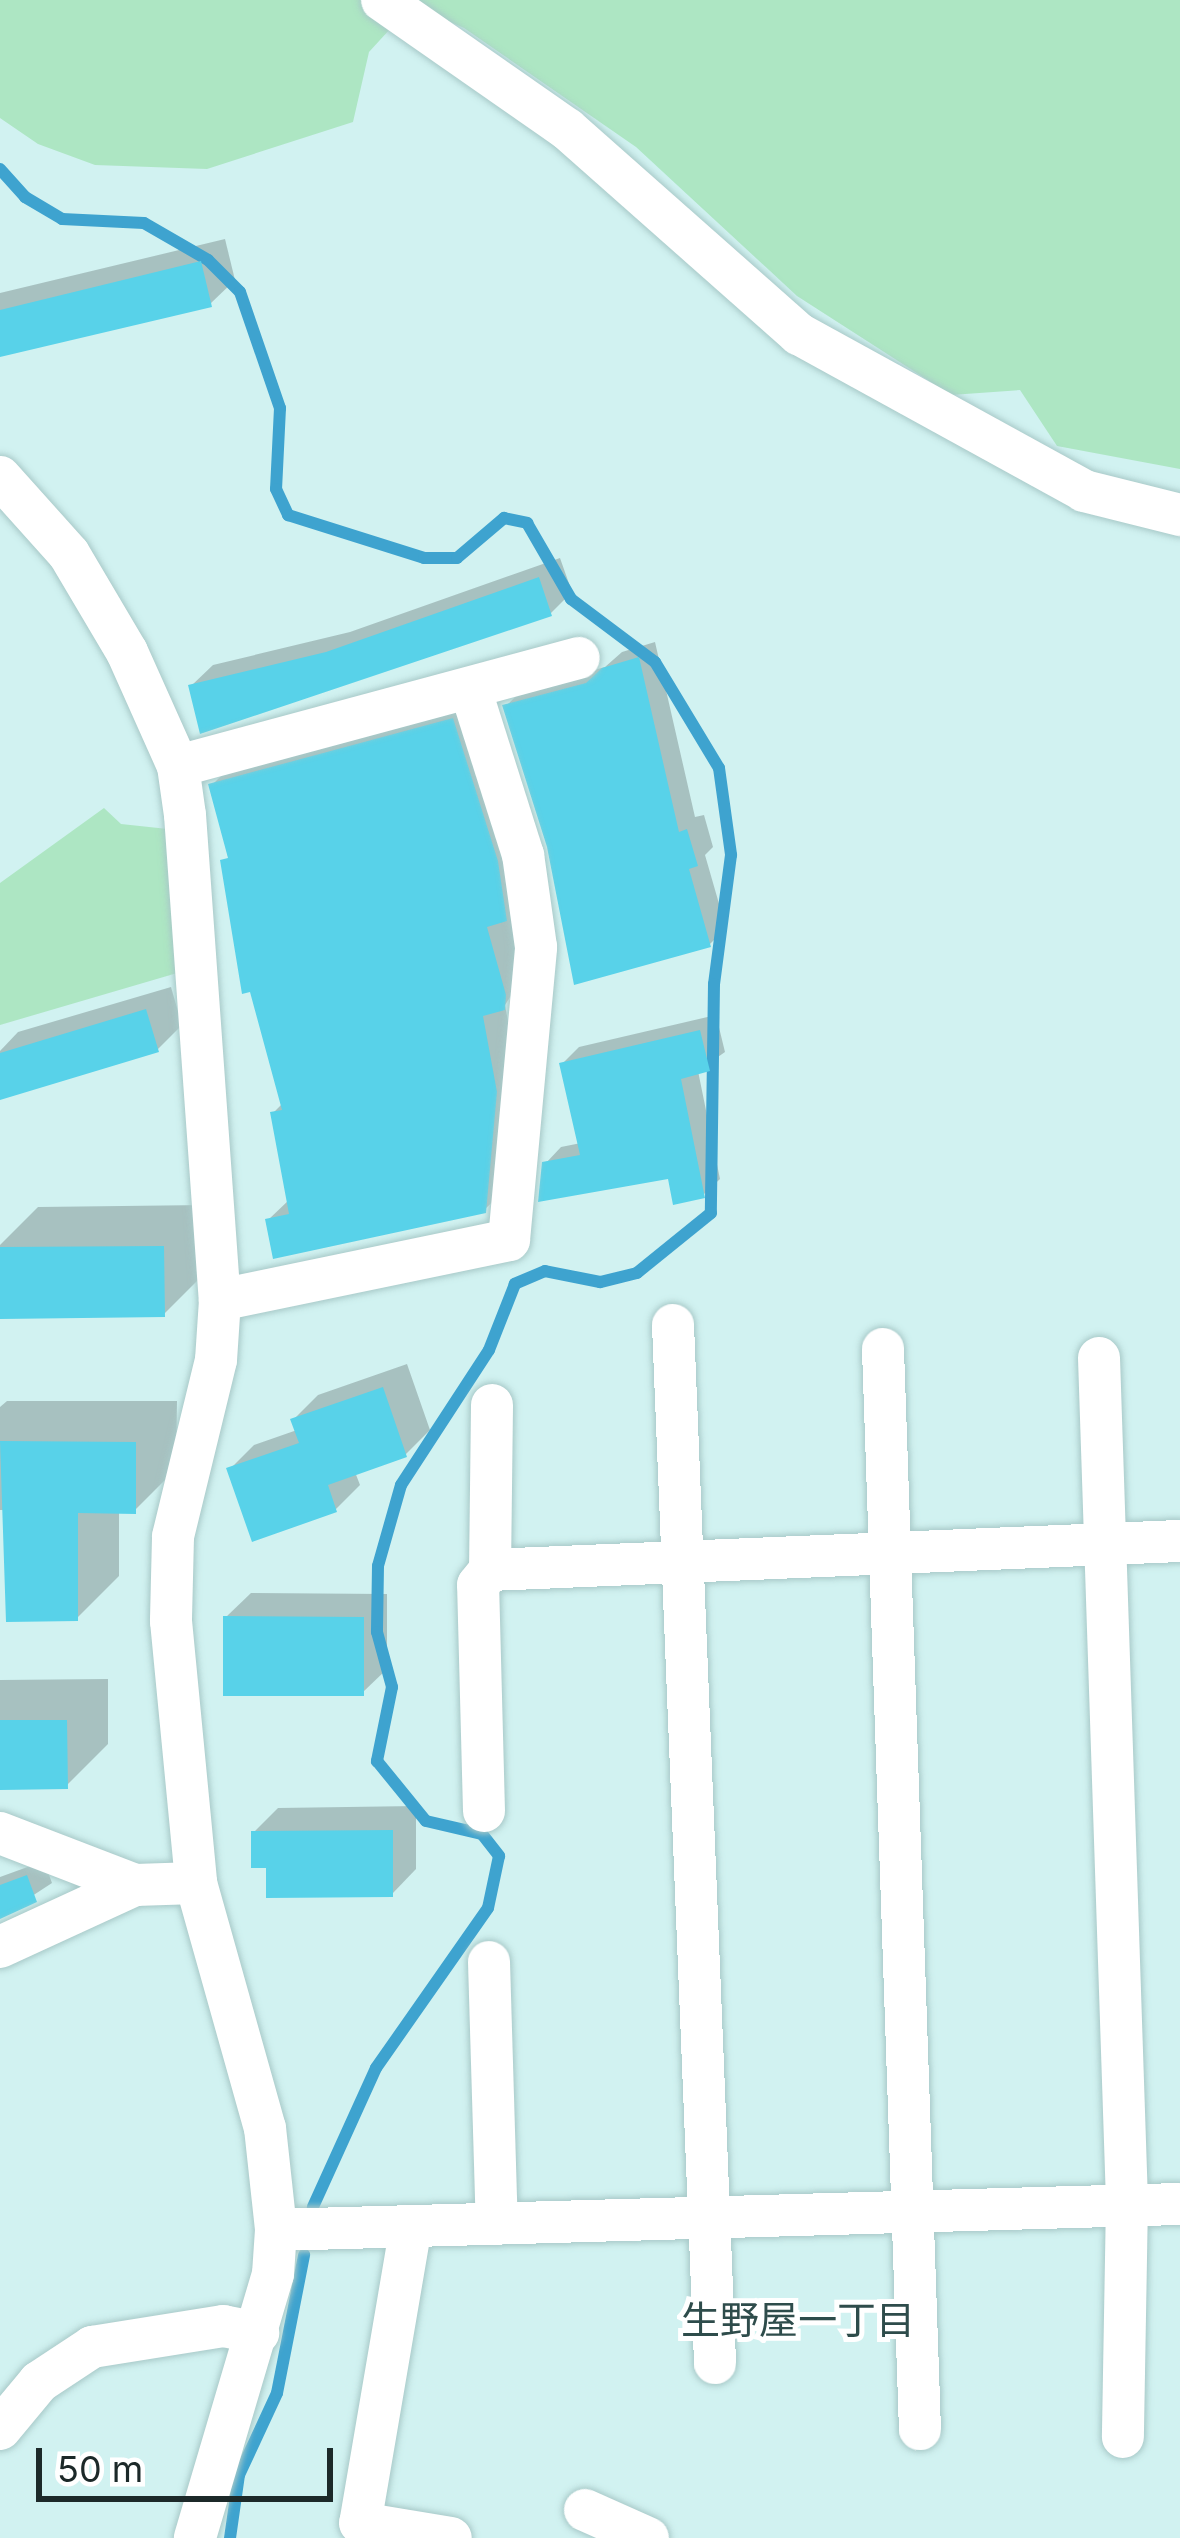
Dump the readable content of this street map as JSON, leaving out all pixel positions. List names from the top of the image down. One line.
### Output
{"districts":["生野屋一丁目"],"scale_bar":"50 m"}
